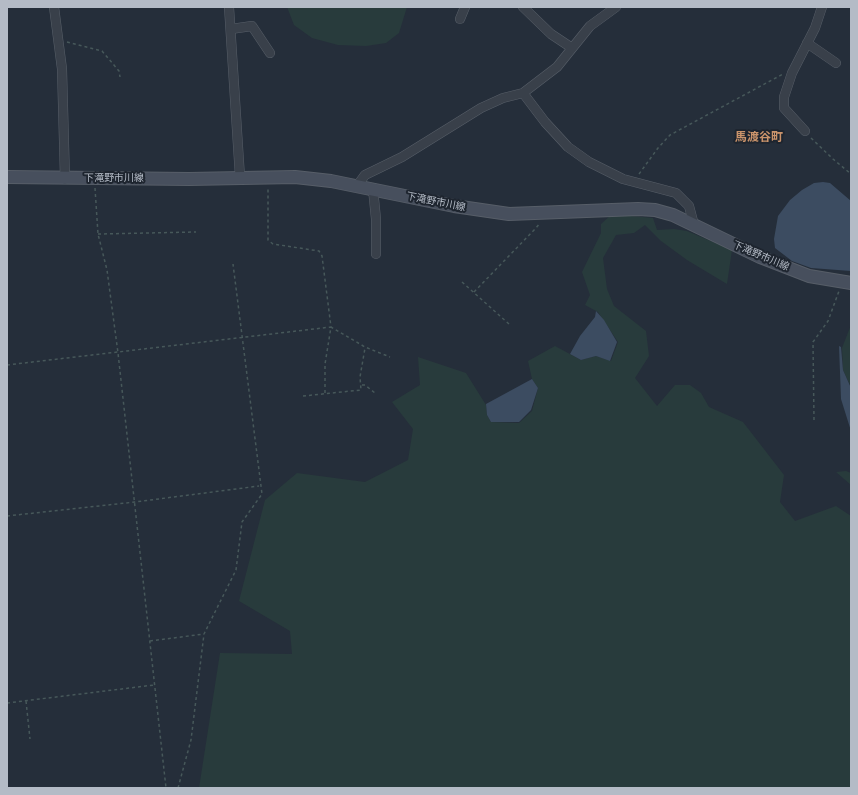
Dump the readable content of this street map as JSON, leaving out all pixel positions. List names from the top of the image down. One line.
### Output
{"streets":{"main road":["下滝野市川線"]},"districts":["馬渡谷町"]}
